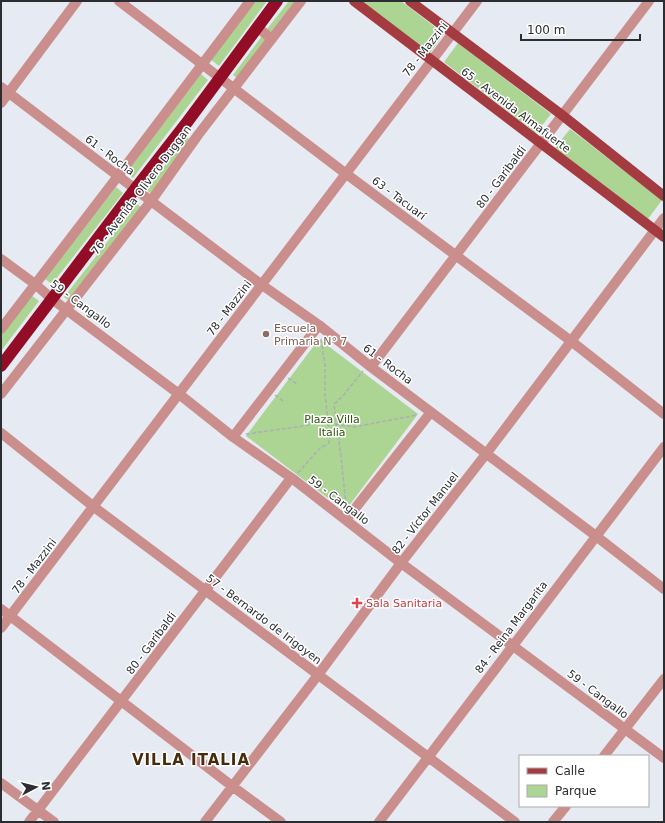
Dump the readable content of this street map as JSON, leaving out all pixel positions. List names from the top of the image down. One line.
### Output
{"streets":{"highway":["76 - Avenida Olivero Duggan"],"main road":["65 - Avenida Almafuerte"],"street":["78 - Mazzini","61 - Rocha","80 - Garibaldi","63 - Tacuarí","59 - Cangallo","82 - Víctor Manuel","57 - Bernardo de Irigoyen","84 - Reina Margarita"]},"crossings":[["78 - Mazzini","65 - Avenida Almafuerte"],["78 - Mazzini","61 - Rocha"],["78 - Mazzini","63 - Tacuarí"],["78 - Mazzini","59 - Cangallo"],["78 - Mazzini","57 - Bernardo de Irigoyen"],["65 - Avenida Almafuerte","80 - Garibaldi"],["65 - Avenida Almafuerte","82 - Víctor Manuel"],["61 - Rocha","80 - Garibaldi"],["61 - Rocha","76 - Avenida Olivero Duggan"],["61 - Rocha","82 - Víctor Manuel"],["61 - Rocha","84 - Reina Margarita"],["80 - Garibaldi","63 - Tacuarí"],["80 - Garibaldi","59 - Cangallo"],["80 - Garibaldi","57 - Bernardo de Irigoyen"],["76 - Avenida Olivero Duggan","63 - Tacuarí"],["76 - Avenida Olivero Duggan","59 - Cangallo"],["63 - Tacuarí","82 - Víctor Manuel"],["59 - Cangallo","82 - Víctor Manuel"],["59 - Cangallo","84 - Reina Margarita"],["82 - Víctor Manuel","57 - Bernardo de Irigoyen"],["57 - Bernardo de Irigoyen","84 - Reina Margarita"]],"districts":["VILLA ITALIA"],"parks":["Plaza Villa Italia"],"places":{"other":["Escuela Primaria N° 7"],"health":["Sala Sanitaria"]},"legend":["Calle","Parque"],"scale_bar":"100 m","north":"right"}
